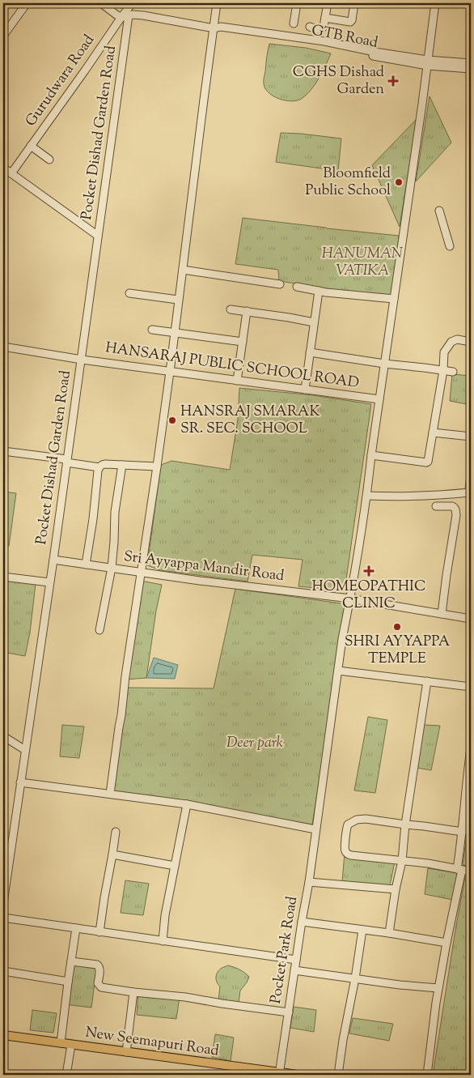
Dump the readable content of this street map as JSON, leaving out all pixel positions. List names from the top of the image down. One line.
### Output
{"streets":{"main road":["New Seemapuri Road"],"street":["GTB Road","Gurudwara Road","Pocket Dishad Garden Road","HANSARAJ PUBLIC SCHOOL ROAD","Sri Ayyappa Mandir Road","Pocket Park Road"]},"crossings":[["GTB Road","Gurudwara Road"],["GTB Road","Pocket Dishad Garden Road"],["GTB Road","Pocket Park Road"],["Pocket Dishad Garden Road","HANSARAJ PUBLIC SCHOOL ROAD"],["Pocket Dishad Garden Road","Sri Ayyappa Mandir Road"],["HANSARAJ PUBLIC SCHOOL ROAD","Pocket Park Road"],["Sri Ayyappa Mandir Road","Pocket Park Road"],["Pocket Park Road","New Seemapuri Road"]],"parks":["HANUMAN VATIKA","Deer park"],"places":{"health":["CGHS Dishad Garden","HOMEOPATHIC CLINIC"],"other":["Bloomfield Public School","HANSRAJ SMARAK SR. SEC. SCHOOL","SHRI AYYAPPA TEMPLE"]}}
